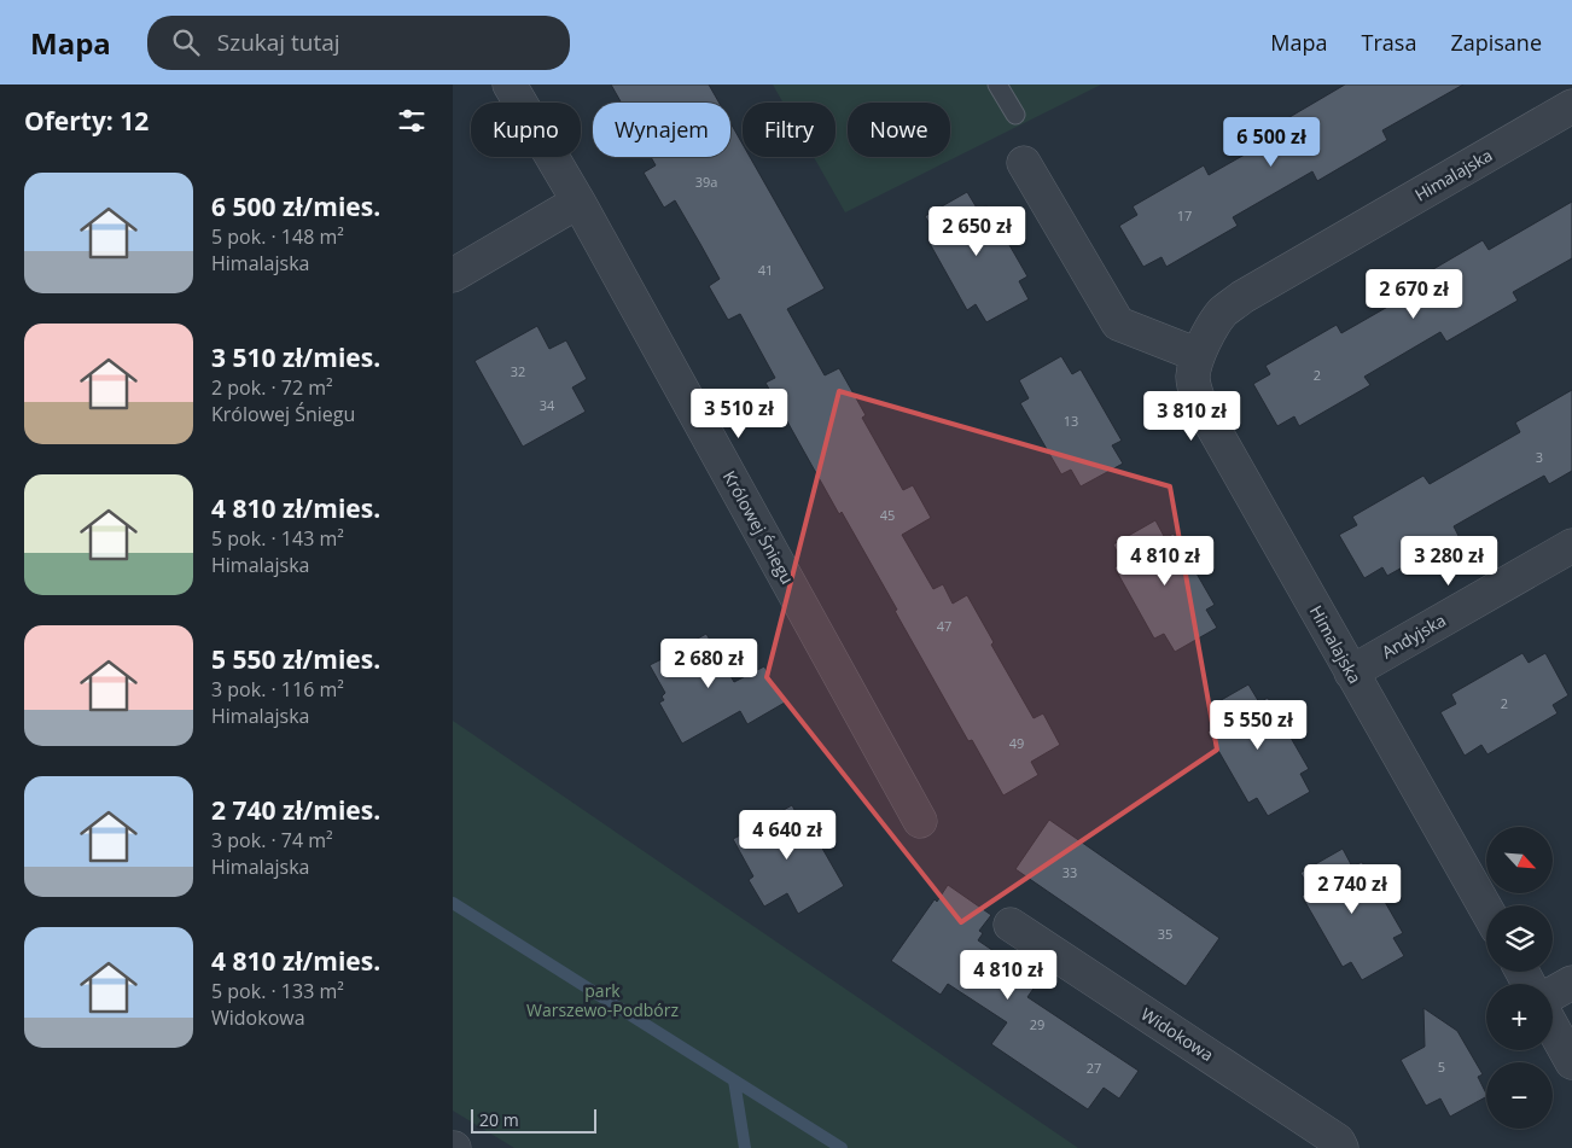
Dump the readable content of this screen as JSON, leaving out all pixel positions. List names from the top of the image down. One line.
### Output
{"streets":{"street":["Himalajska","Królowej Śniegu","Andyjska","Widokowa"]},"crossings":[["Himalajska","Andyjska"]],"parks":["park Warszewo-Podbórz"],"house_numbers":["39a","17","41","32","2","34","13","3","45","47","2","49","33","35","29","5","27"],"scale_bar":"20 m","north":"bottom right","page":{"header":"Mapa","search":"Szukaj tutaj","nav":["Mapa","Trasa","Zapisane"],"heading":"Oferty: 12","chip":["Kupno","Wynajem","Filtry","Nowe"],"price":["6 500 zł","2 650 zł","2 670 zł","3 510 zł","3 810 zł","4 810 zł","3 280 zł","2 680 zł","5 550 zł","4 640 zł","2 740 zł","4 810 zł"],"list":[{"name":"6 500 zł/mies.","note":"5 pok. · 148 m² · Himalajska"},{"name":"3 510 zł/mies.","note":"2 pok. · 72 m² · Królowej Śniegu"},{"name":"4 810 zł/mies.","note":"5 pok. · 143 m² · Himalajska"},{"name":"5 550 zł/mies.","note":"3 pok. · 116 m² · Himalajska"},{"name":"2 740 zł/mies.","note":"3 pok. · 74 m² · Himalajska"},{"name":"4 810 zł/mies.","note":"5 pok. · 133 m² · Widokowa"}],"map_buttons":["+","−"],"scale":"20 m"}}
